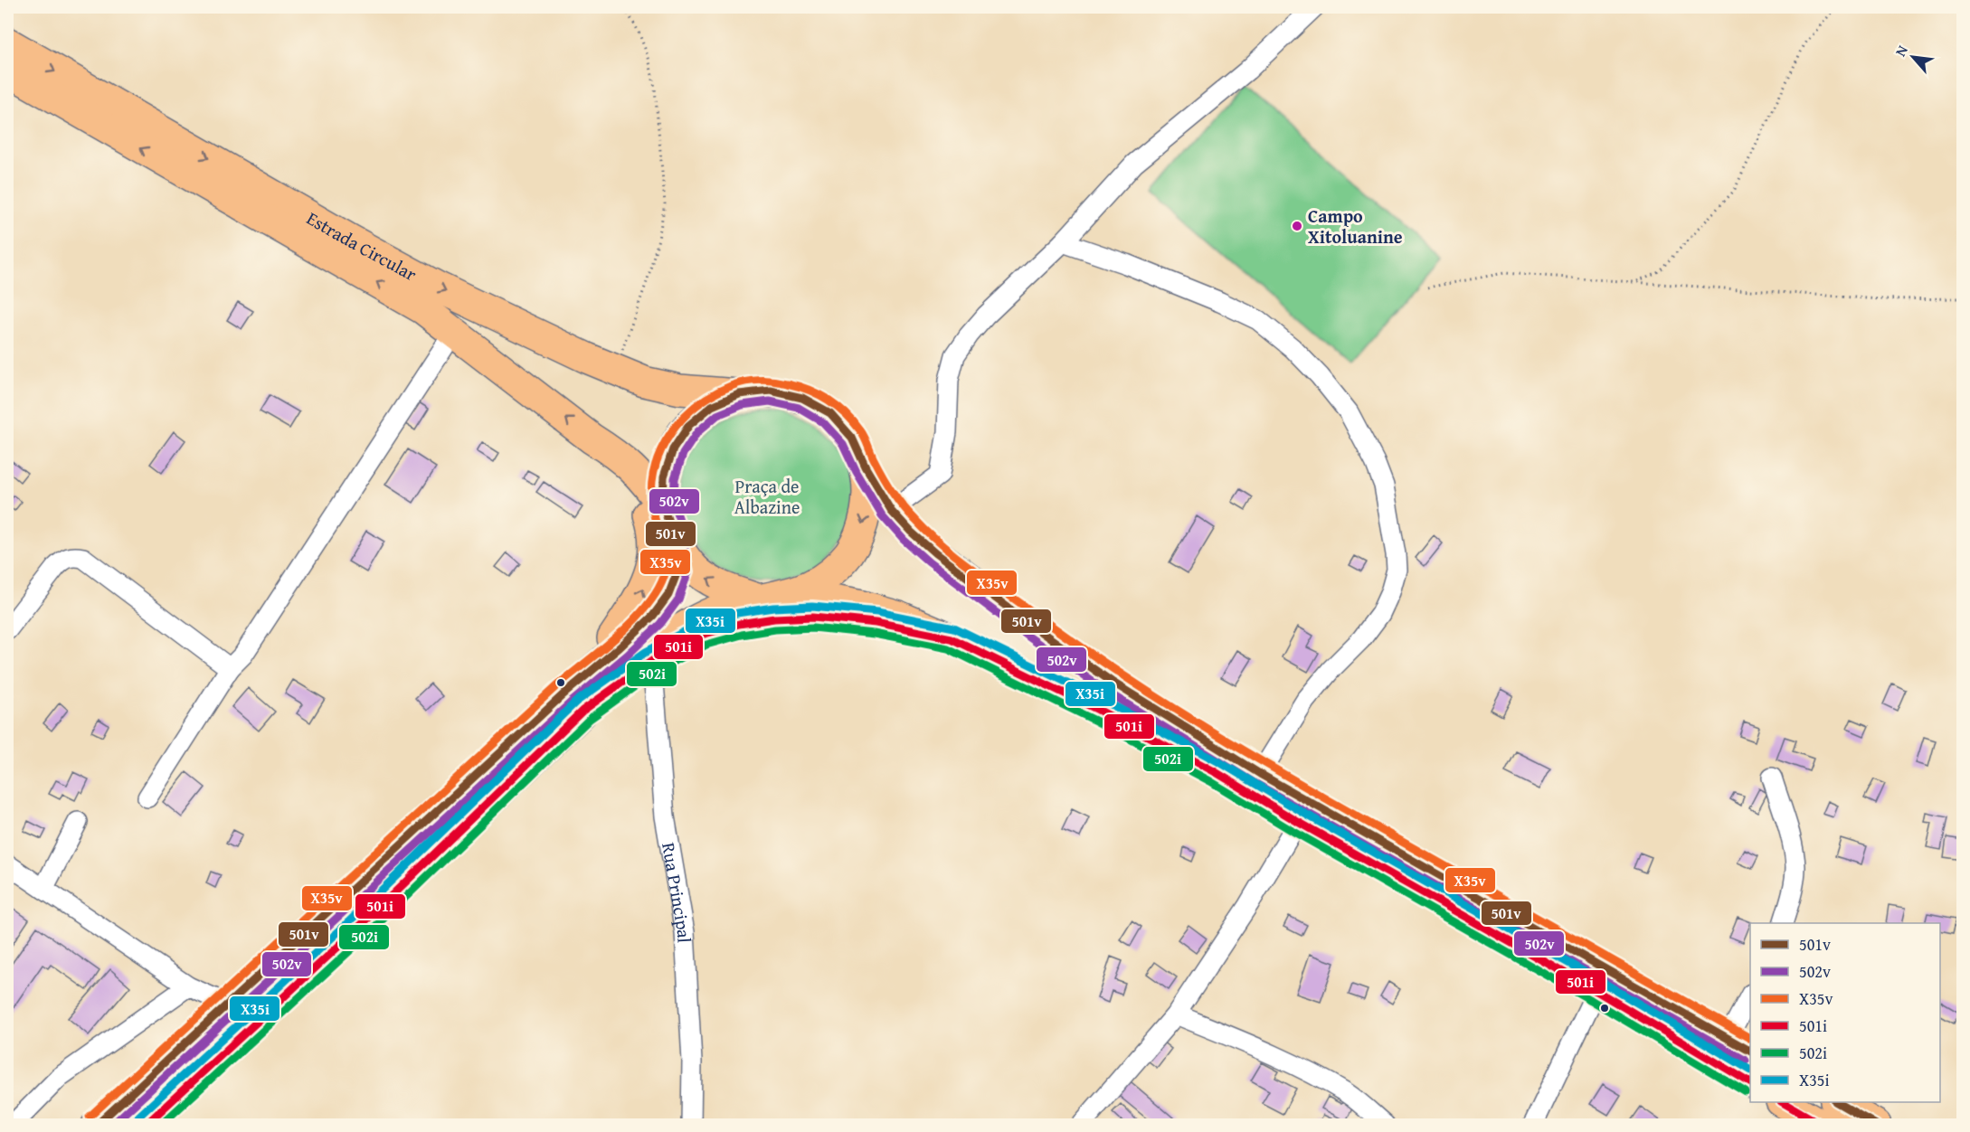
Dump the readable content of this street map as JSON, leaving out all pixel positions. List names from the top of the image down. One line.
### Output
{"streets":{"main road":["Estrada Circular"],"street":["Rua Principal"]},"parks":["Praça de Albazine"],"places":["Campo Xitoluanine"],"lines":["transit line X35v","transit line 501v","transit line 502v","transit line X35i","transit line 501i","transit line 502i"],"legend":["501v","502v","X35v","501i","502i","X35i"],"north":"top left"}
